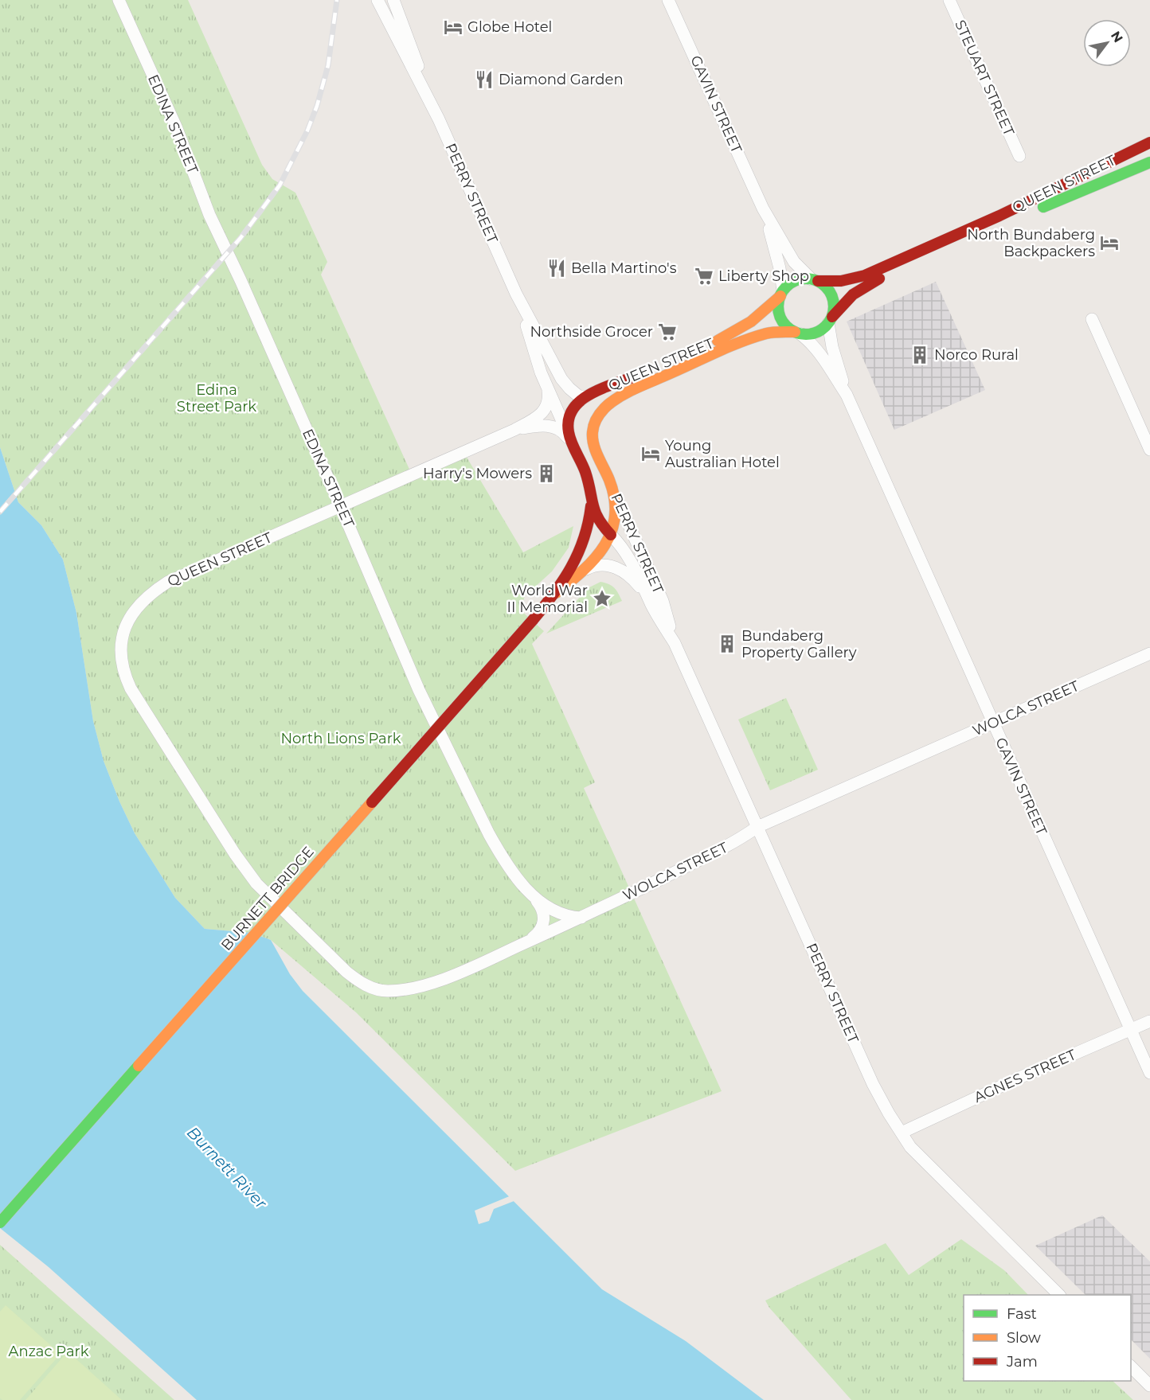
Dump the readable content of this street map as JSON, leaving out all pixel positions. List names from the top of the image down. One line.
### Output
{"streets":{"main road":["QUEEN STREET","PERRY STREET","BURNETT BRIDGE"],"street":["STEUART STREET","GAVIN STREET","EDINA STREET","WOLCA STREET","AGNES STREET"]},"crossings":[["GAVIN STREET","QUEEN STREET"],["GAVIN STREET","WOLCA STREET"],["GAVIN STREET","AGNES STREET"],["EDINA STREET","QUEEN STREET"],["EDINA STREET","WOLCA STREET"],["QUEEN STREET","PERRY STREET"],["QUEEN STREET","WOLCA STREET"],["PERRY STREET","WOLCA STREET"],["PERRY STREET","BURNETT BRIDGE"],["PERRY STREET","AGNES STREET"]],"water":["Burnett River"],"parks":["Edina Street Park","North Lions Park","Anzac Park"],"places":{"hotel":["Globe Hotel","North Bundaberg Backpackers","Young Australian Hotel"],"restaurant":["Diamond Garden","Bella Martino's"],"supermarket":["Liberty Shop","Northside Grocer"],"building":["Norco Rural","Harry's Mowers","Bundaberg Property Gallery"],"place":["World War II Memorial"]},"legend":["Fast","Slow","Jam"],"north":"top right"}
